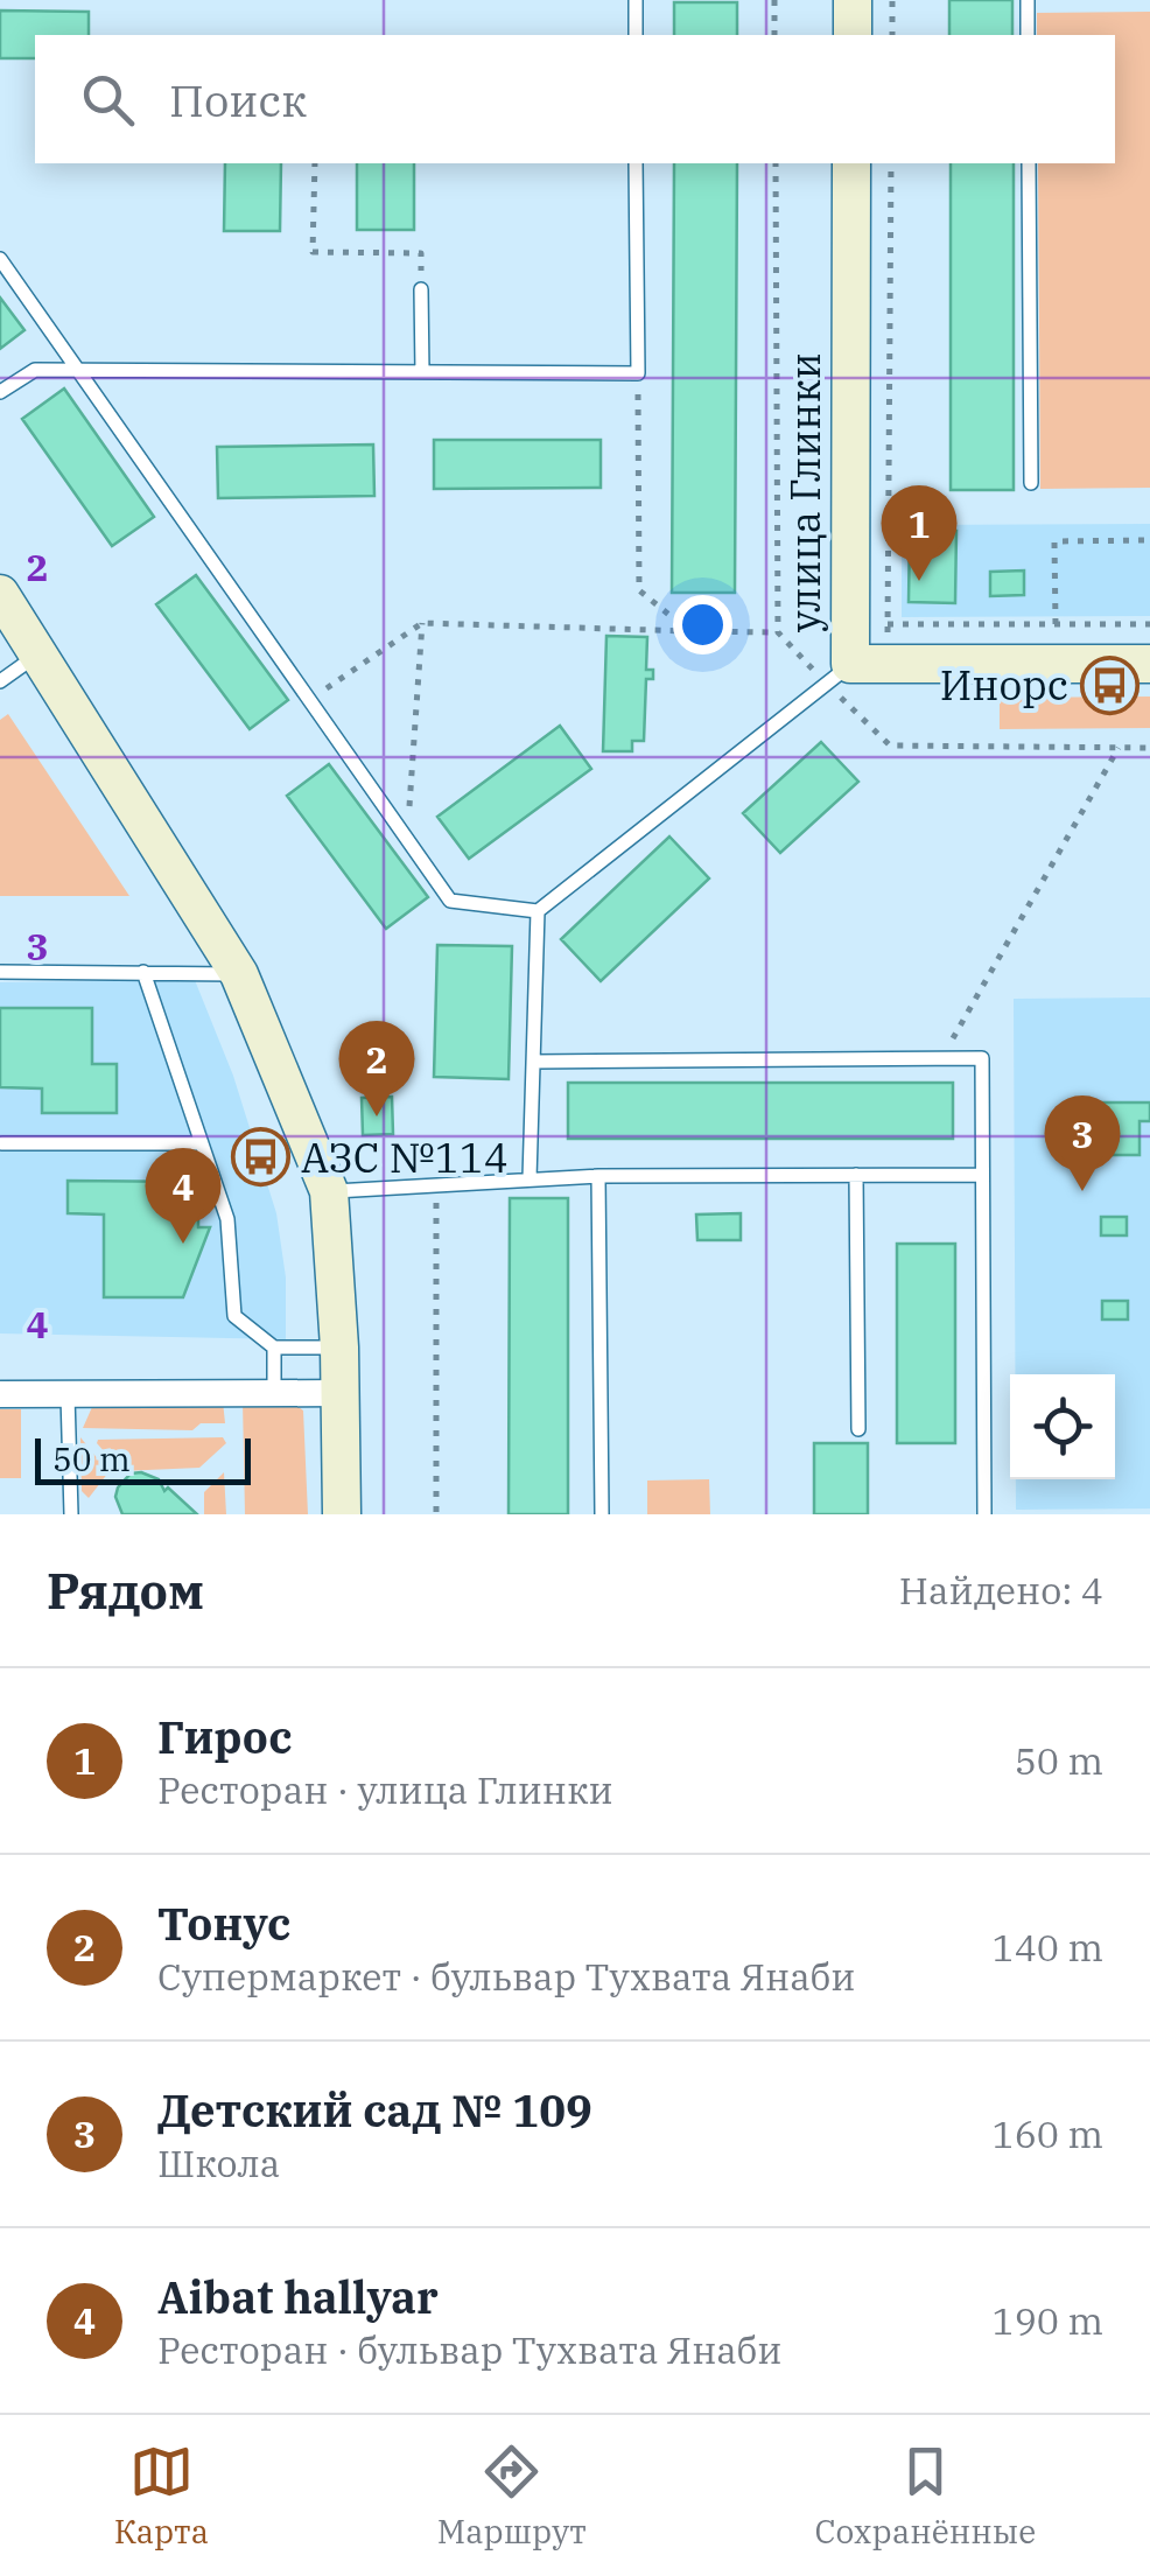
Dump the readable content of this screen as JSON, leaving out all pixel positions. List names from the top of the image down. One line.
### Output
{"streets":{"main road":["улица Глинки"]},"places":{"bus stop":["Инорс","АЗС №114"]},"scale_bar":"50 m","page":{"search":"Поиск","pins":["1","2","3","4"],"scale":"50 m","heading":["Рядом","Найдено: 4"],"list":[{"mark":"1","name":"Гирос","note":"Ресторан · улица Глинки","value":"50 m"},{"mark":"2","name":"Тонус","note":"Супермаркет · бульвар Тухвата Янаби","value":"140 m"},{"mark":"3","name":"Детский сад № 109","note":"Школа","value":"160 m"},{"mark":"4","name":"Aibat hallyar","note":"Ресторан · бульвар Тухвата Янаби","value":"190 m"}],"nav":["Карта","Маршрут","Сохранённые"]},"grid":{"rows":["2","3","4"]}}
